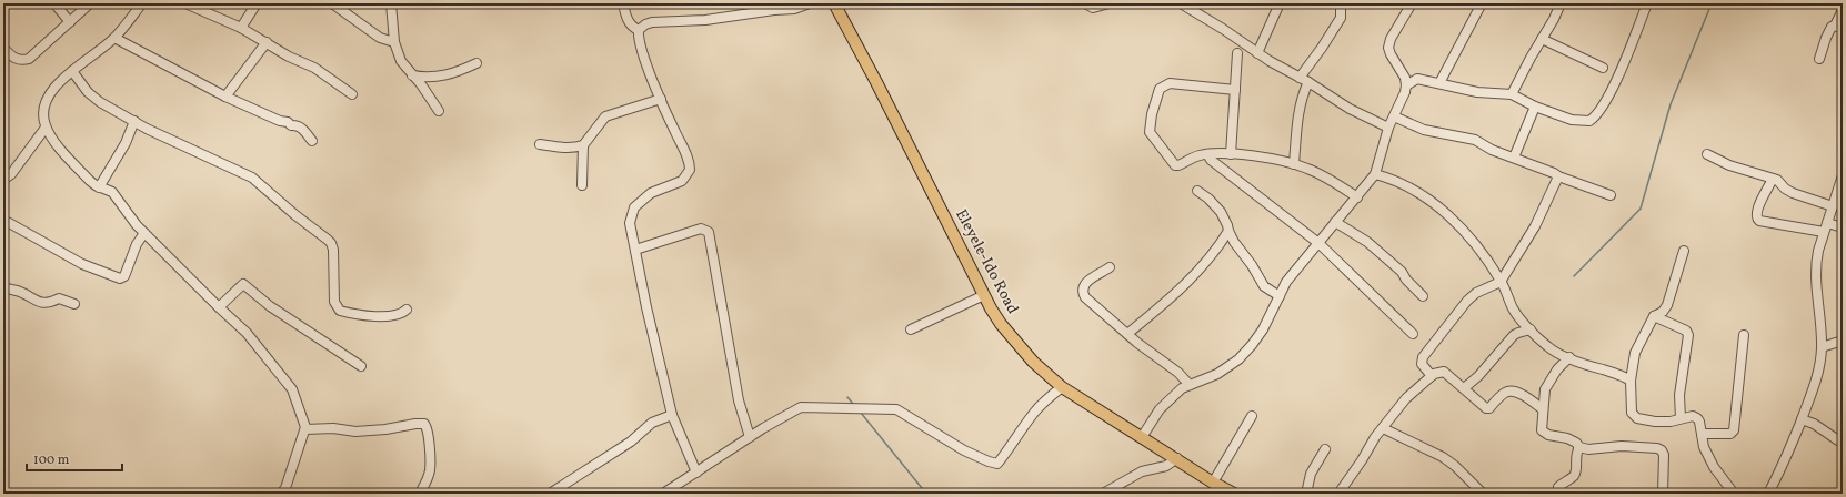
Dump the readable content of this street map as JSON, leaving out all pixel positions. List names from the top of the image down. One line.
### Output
{"streets":{"main road":["Eleyele-Ido Road"]},"scale_bar":"100 m"}
